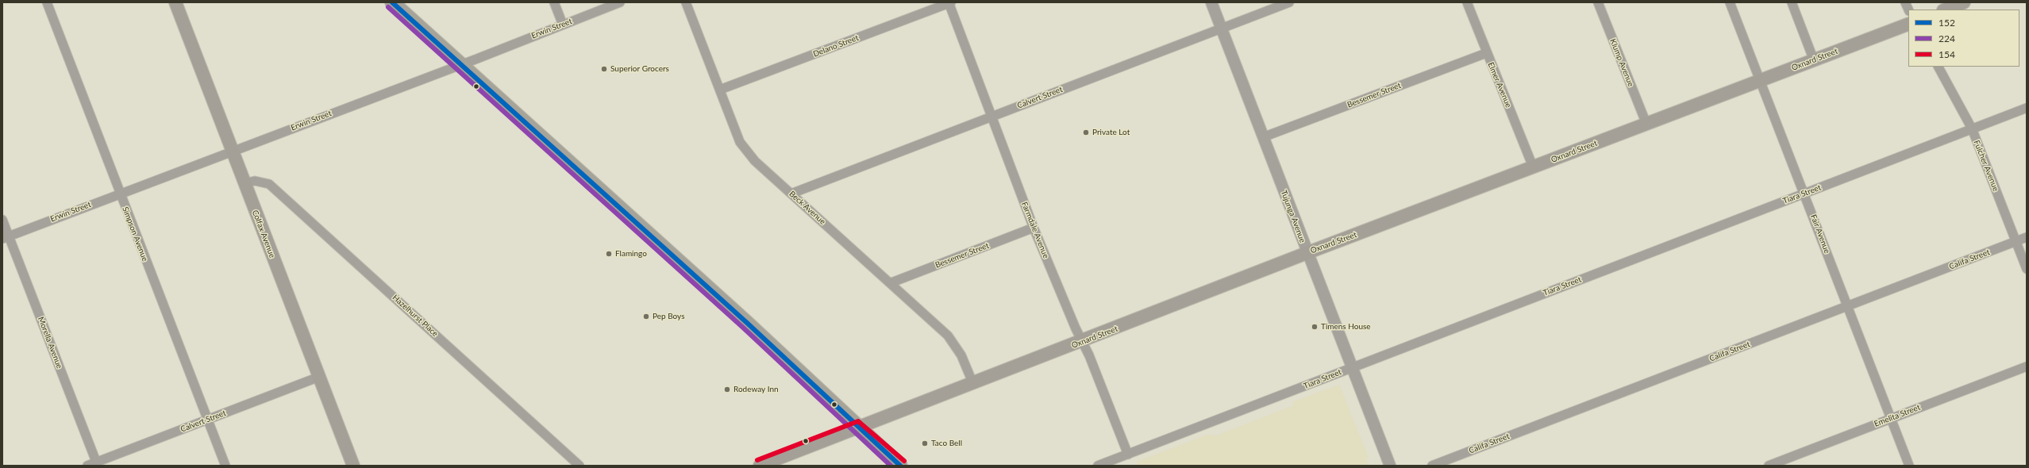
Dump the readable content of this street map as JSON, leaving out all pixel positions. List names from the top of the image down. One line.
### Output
{"streets":{"main road":["Oxnard Street","Colfax Avenue"],"street":["Erwin Street","Delano Street","Klump Avenue","Elmer Avenue","Bessemer Street","Calvert Street","Fulcher Avenue","Tiara Street","Beck Avenue","Tujunga Avenue","Farmdale Avenue","Simpson Avenue","Fair Avenue","Califa Street","Hazelhurst Place","Morella Avenue","Emelita Street"]},"crossings":[["Erwin Street","Simpson Avenue"],["Erwin Street","Colfax Avenue"],["Erwin Street","Morella Avenue"],["Delano Street","Beck Avenue"],["Delano Street","Farmdale Avenue"],["Oxnard Street","Klump Avenue"],["Oxnard Street","Elmer Avenue"],["Oxnard Street","Beck Avenue"],["Oxnard Street","Tujunga Avenue"],["Oxnard Street","Farmdale Avenue"],["Oxnard Street","Fair Avenue"],["Elmer Avenue","Bessemer Street"],["Bessemer Street","Beck Avenue"],["Bessemer Street","Tujunga Avenue"],["Bessemer Street","Farmdale Avenue"],["Calvert Street","Beck Avenue"],["Calvert Street","Tujunga Avenue"],["Calvert Street","Farmdale Avenue"],["Calvert Street","Simpson Avenue"],["Calvert Street","Colfax Avenue"],["Calvert Street","Morella Avenue"],["Fulcher Avenue","Tiara Street"],["Fulcher Avenue","Califa Street"],["Tiara Street","Tujunga Avenue"],["Tiara Street","Farmdale Avenue"],["Tiara Street","Fair Avenue"],["Colfax Avenue","Hazelhurst Place"],["Fair Avenue","Califa Street"],["Fair Avenue","Emelita Street"]],"places":["Superior Grocers","Private Lot","Flamingo","Pep Boys","Timens House","Rodeway Inn","Taco Bell"],"lines":["transit line 152","transit line 224","transit line 154"],"legend":["152","224","154"]}
